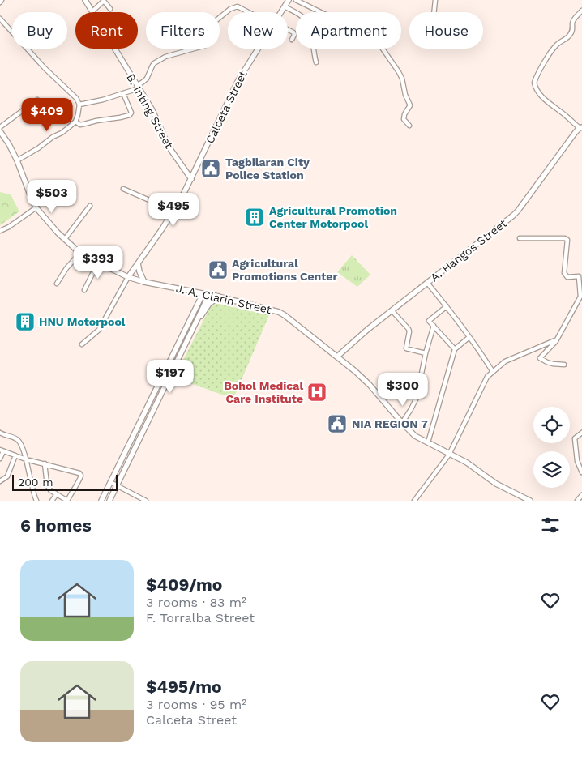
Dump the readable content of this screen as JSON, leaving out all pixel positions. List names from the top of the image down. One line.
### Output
{"streets":{"main road":["Calceta Street","B. Inting Street","A. Hangos Street","J. A. Clarin Street"]},"crossings":[["Calceta Street","B. Inting Street"],["Calceta Street","J. A. Clarin Street"],["A. Hangos Street","J. A. Clarin Street"]],"places":{"public building":["Tagbilaran City Police Station","Agricultural Promotions Center","NIA REGION 7"],"building":["Agricultural Promotion Center Motorpool","HNU Motorpool"],"hospital":["Bohol Medical Care Institute"]},"scale_bar":"200 m","page":{"chip":["Buy","Rent","Filters","New","Apartment","House"],"price":["$409","$503","$495","$393","$197","$300"],"scale":"200 m","heading":"6 homes","list":[{"name":"$409/mo","note":"3 rooms · 83 m² · F. Torralba Street"},{"name":"$495/mo","note":"3 rooms · 95 m² · Calceta Street"}]}}
